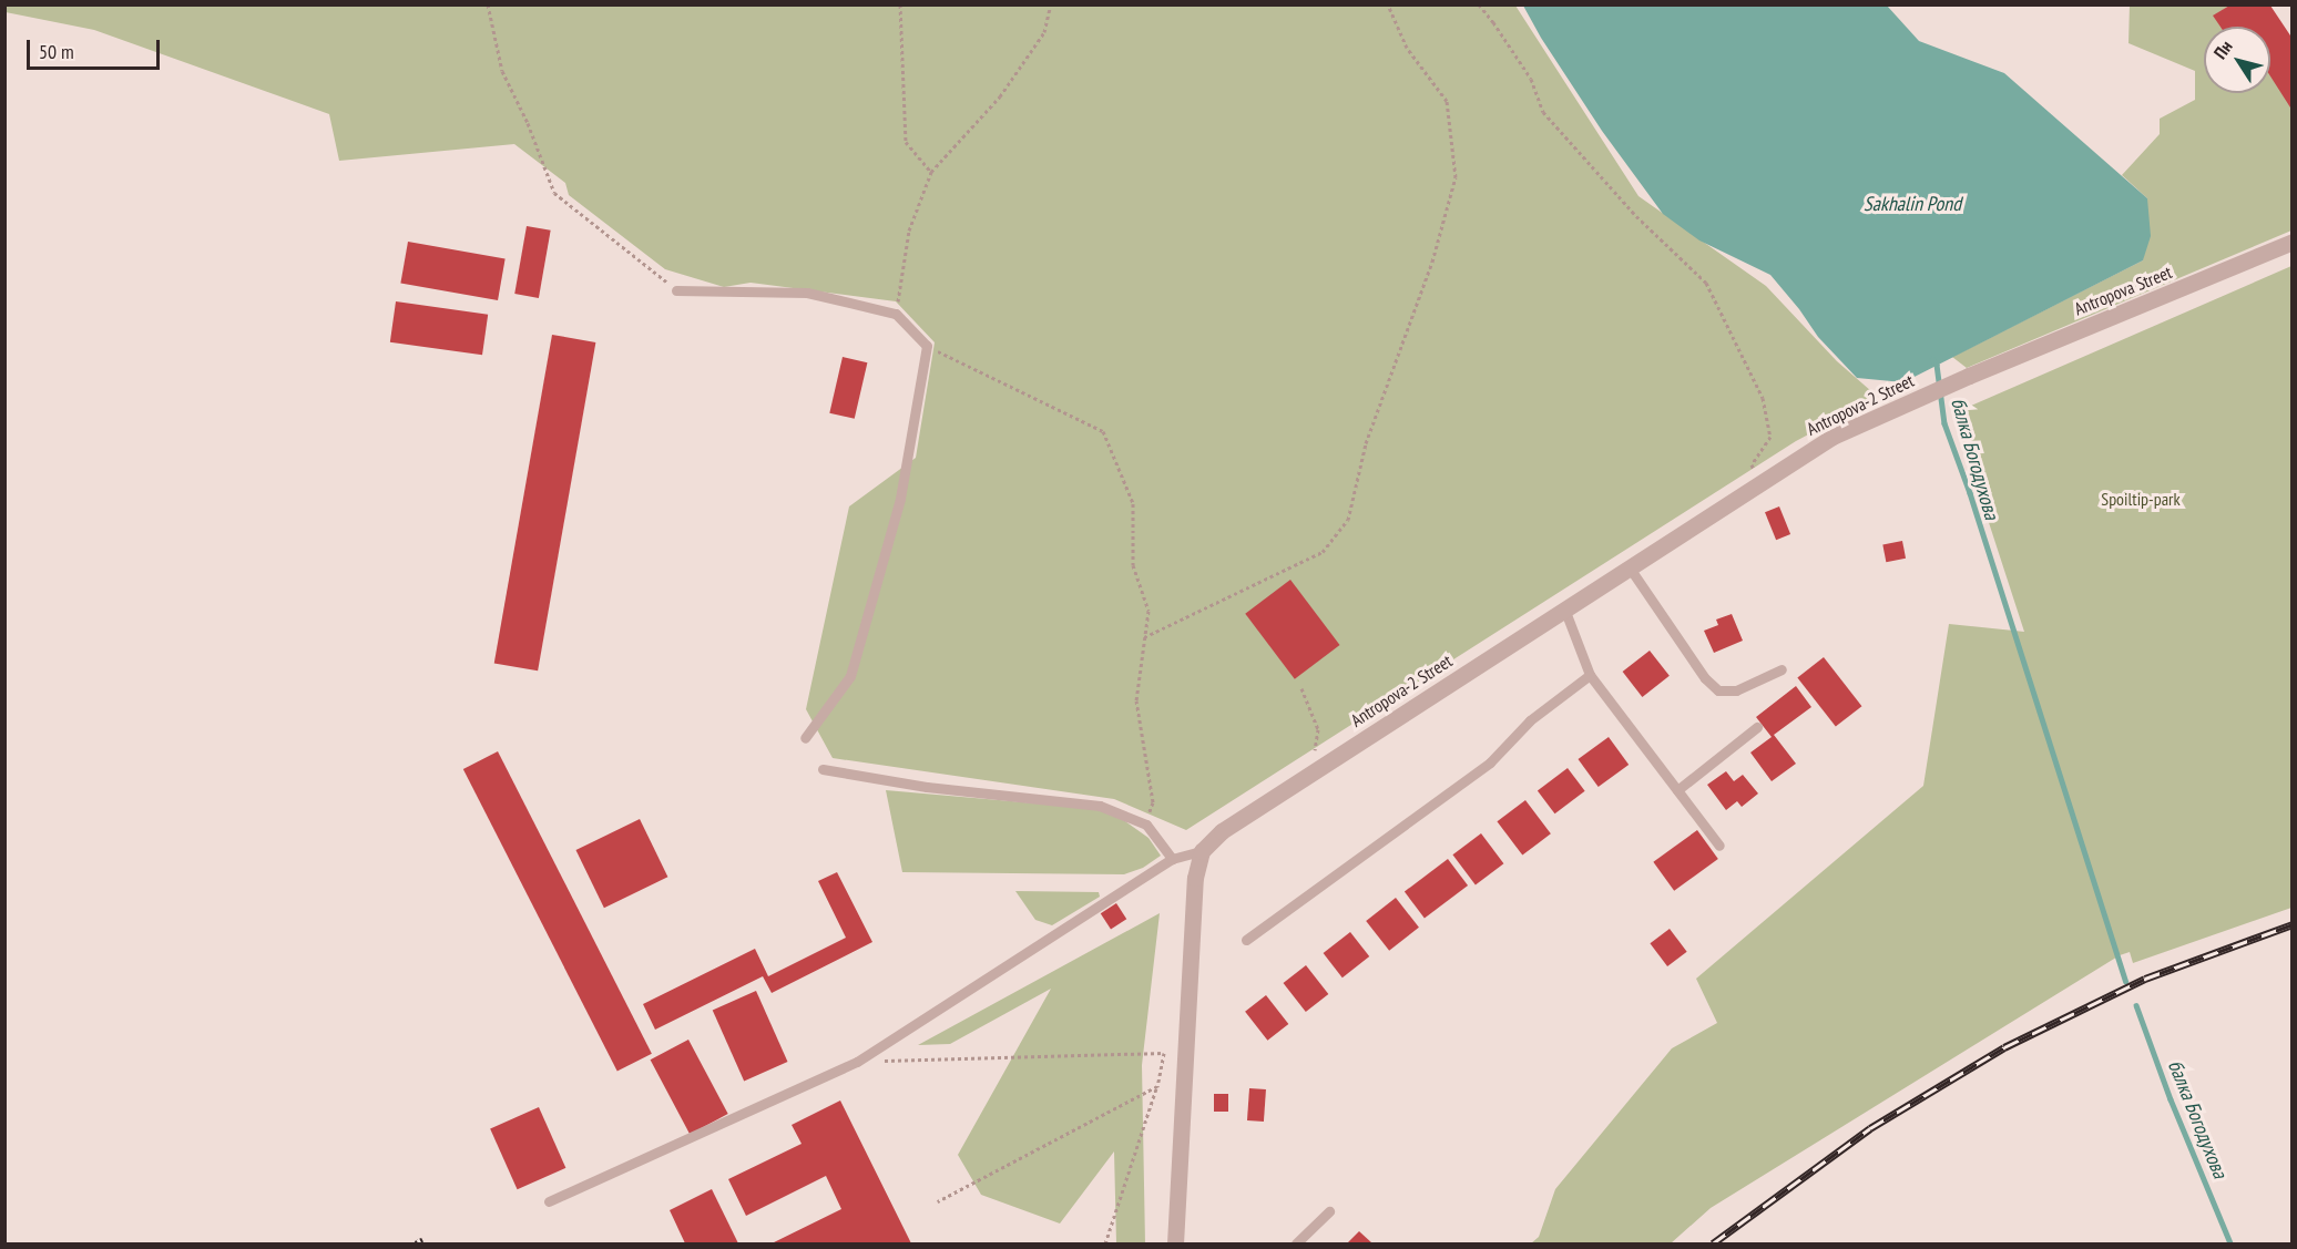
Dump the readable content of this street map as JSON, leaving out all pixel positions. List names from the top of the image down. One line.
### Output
{"streets":{"street":["Antropova Street","Antropova-2 Street"]},"crossings":[["Antropova Street","Antropova-2 Street"]],"water":["Sakhalin Pond","балка Богодухова"],"parks":["Spoiltip-park"],"scale_bar":"50 m","north":"top left"}
